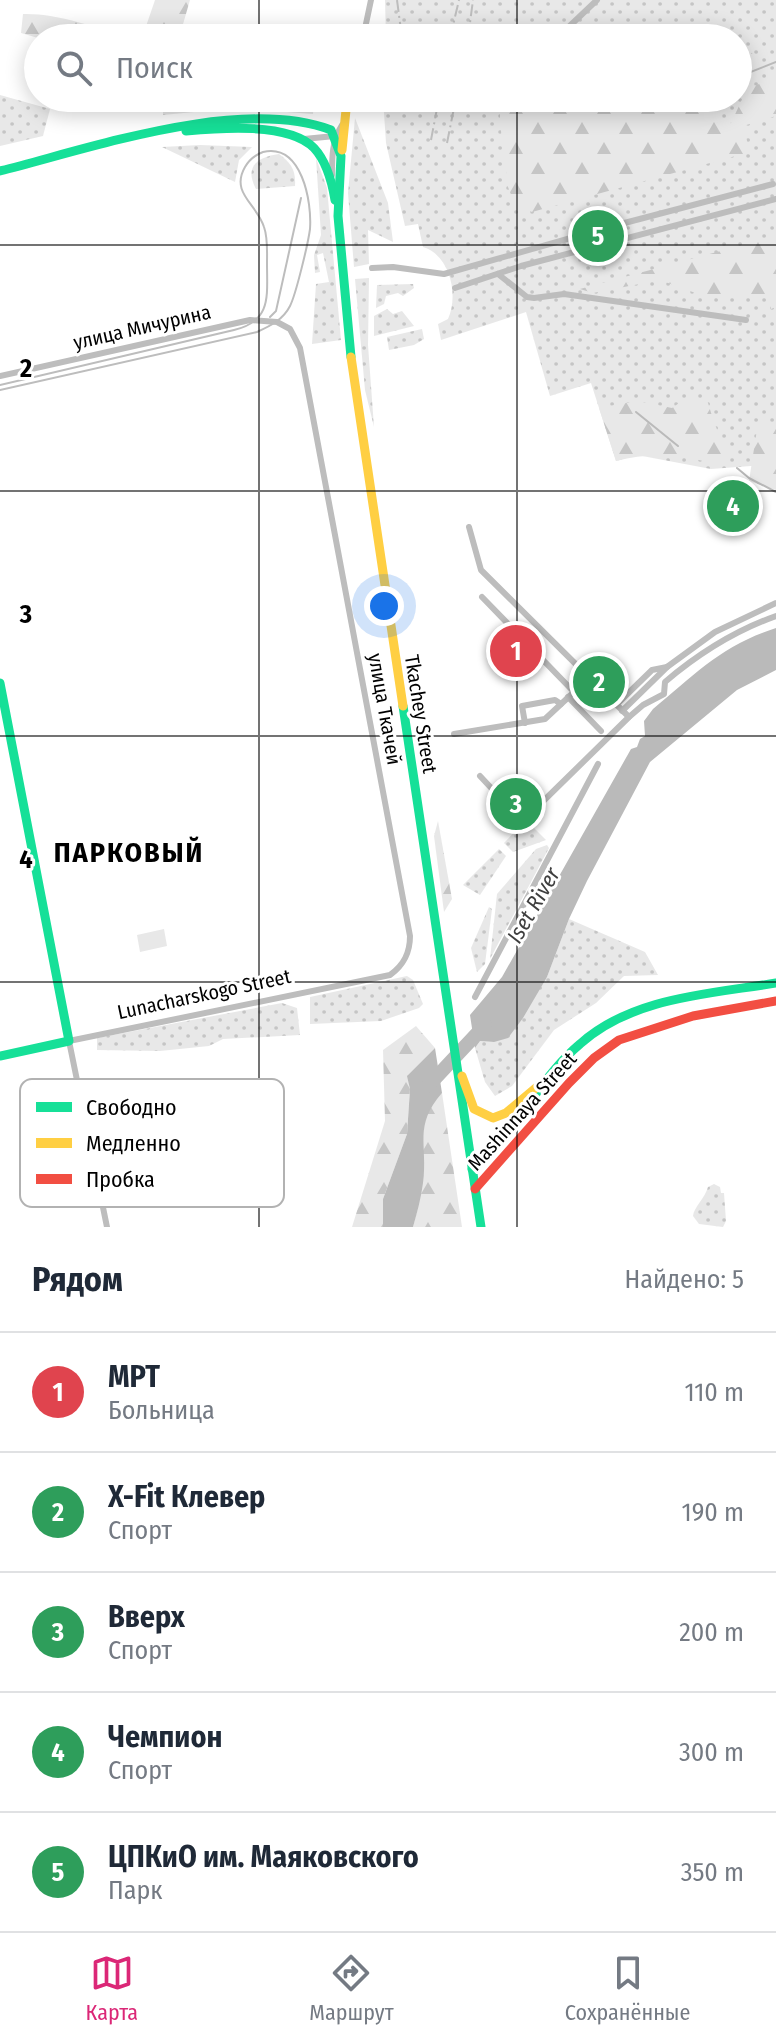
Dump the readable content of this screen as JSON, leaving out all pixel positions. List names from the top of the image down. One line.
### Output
{"streets":{"main road":["Tkachey Street","Lunacharskogo Street","Mashinnaya Street"],"street":["улица Мичурина","улица Ткачей"]},"crossings":[["улица Мичурина","улица Ткачей"],["улица Ткачей","Lunacharskogo Street"]],"districts":["ПАРКОВЫЙ"],"water":["Iset River"],"legend":["Свободно","Медленно","Пробка"],"page":{"search":"Поиск","pins":["5","4","1","2","3"],"heading":["Рядом","Найдено: 5"],"list":[{"mark":"1","name":"МРТ","note":"Больница","value":"110 m"},{"mark":"2","name":"X-Fit Клевер","note":"Спорт","value":"190 m"},{"mark":"3","name":"Вверх","note":"Спорт","value":"200 m"},{"mark":"4","name":"Чемпион","note":"Спорт","value":"300 m"},{"mark":"5","name":"ЦПКиО им. Маяковского","note":"Парк","value":"350 m"}],"nav":["Карта","Маршрут","Сохранённые"]},"grid":{"rows":["2","3","4"]}}
